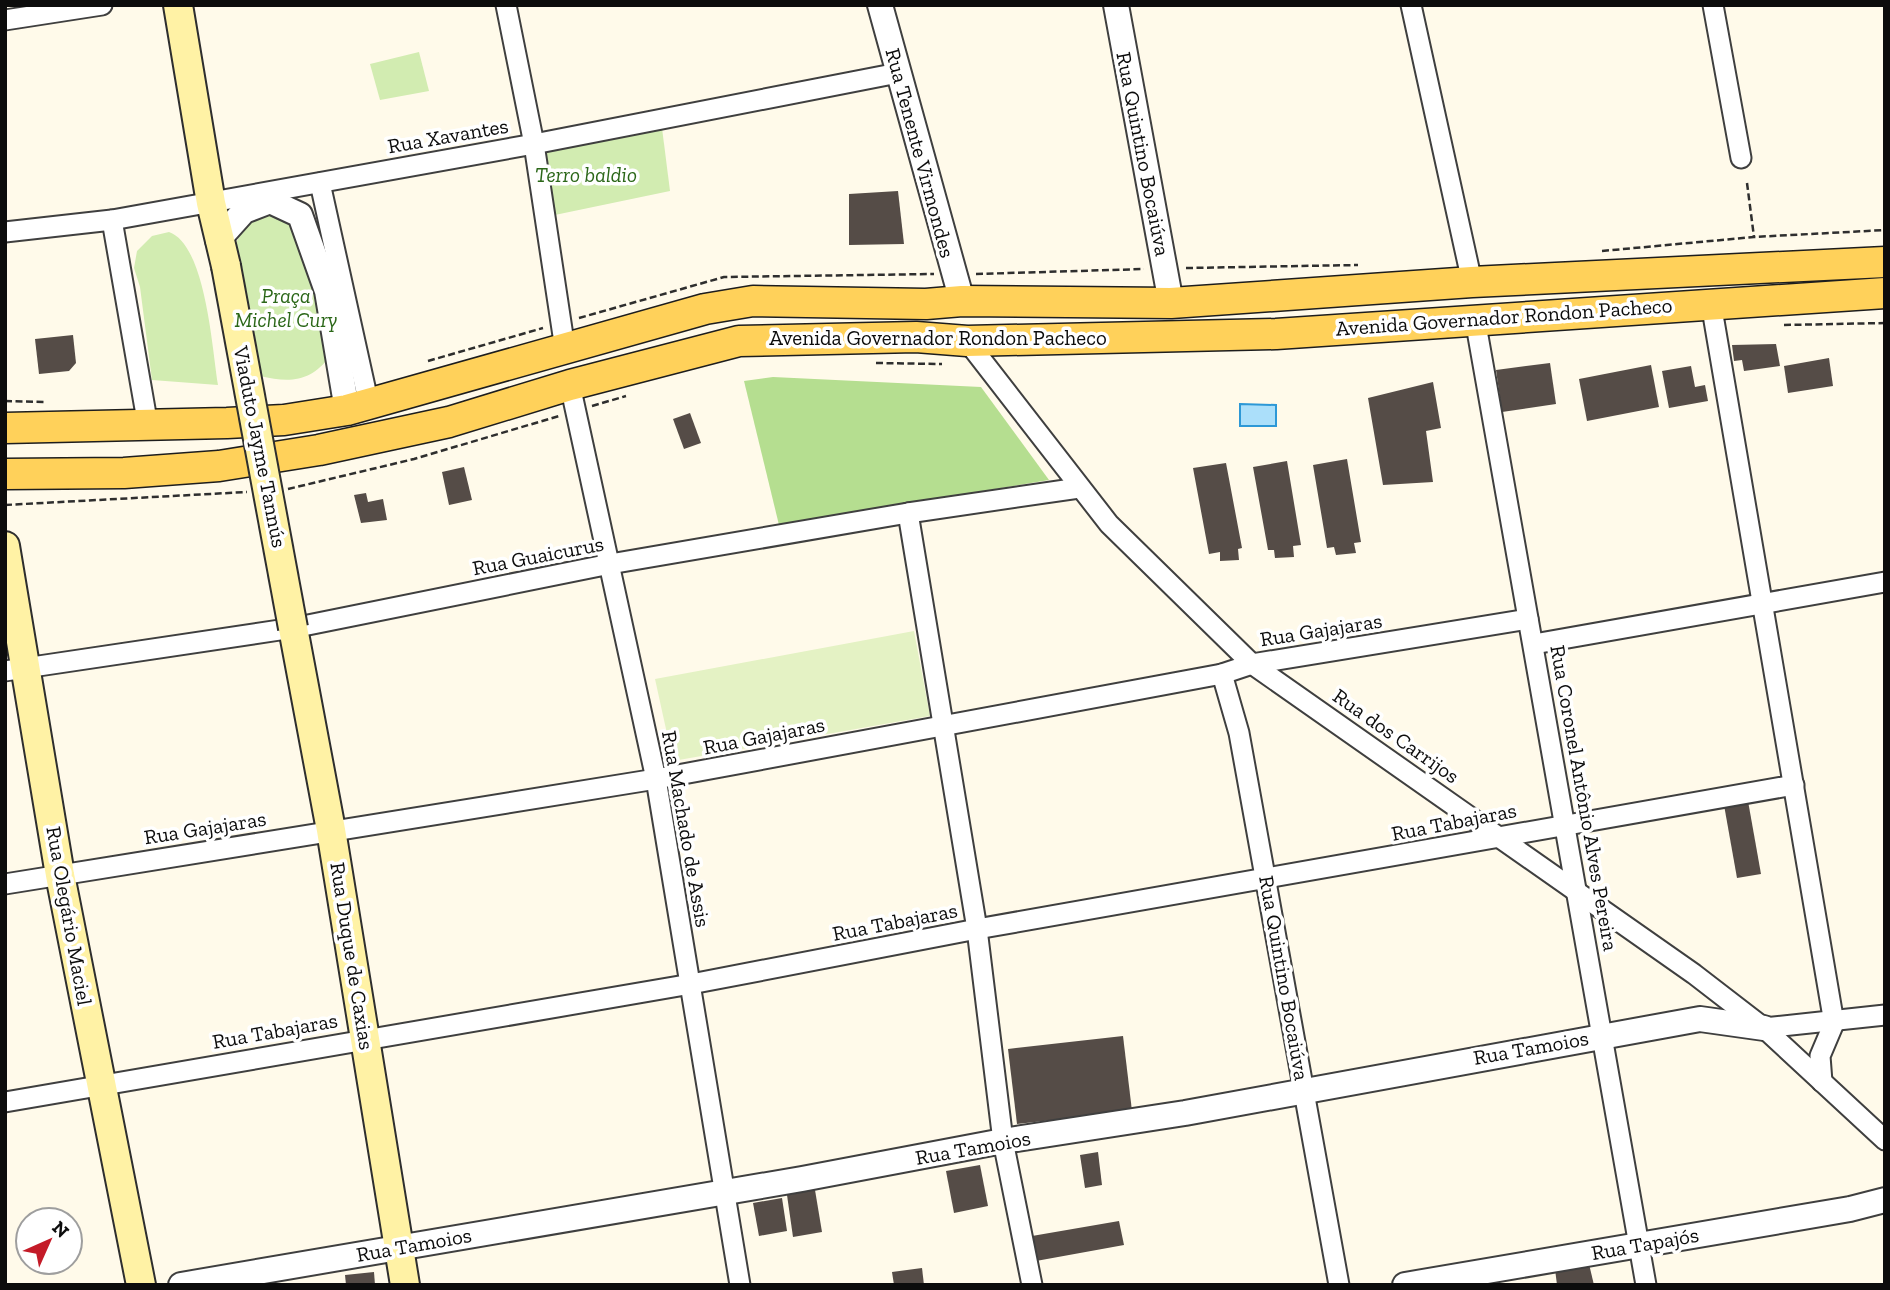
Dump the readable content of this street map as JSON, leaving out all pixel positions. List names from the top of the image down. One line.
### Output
{"streets":{"main road":["Avenida Governador Rondon Pacheco","Viaduto Jayme Tannús","Rua Olegário Maciel","Rua Duque de Caxias"],"street":["Rua Xavantes","Rua Tenente Virmondes","Rua Quintino Bocaiúva","Rua Guaicurus","Rua Gajajaras","Rua dos Carrijos","Rua Coronel Antônio Alves Pereira","Rua Tabajaras","Rua Machado de Assis","Rua Tamoios","Rua Tapajós"]},"crossings":[["Rua Xavantes","Rua Tenente Virmondes"],["Rua Xavantes","Viaduto Jayme Tannús"],["Rua Tenente Virmondes","Avenida Governador Rondon Pacheco"],["Rua Quintino Bocaiúva","Avenida Governador Rondon Pacheco"],["Rua Quintino Bocaiúva","Rua Gajajaras"],["Rua Quintino Bocaiúva","Rua Tabajaras"],["Rua Quintino Bocaiúva","Rua Tamoios"],["Avenida Governador Rondon Pacheco","Rua dos Carrijos"],["Avenida Governador Rondon Pacheco","Rua Coronel Antônio Alves Pereira"],["Avenida Governador Rondon Pacheco","Rua Machado de Assis"],["Viaduto Jayme Tannús","Rua Guaicurus"],["Viaduto Jayme Tannús","Rua Duque de Caxias"],["Rua Guaicurus","Rua dos Carrijos"],["Rua Guaicurus","Rua Machado de Assis"],["Rua Guaicurus","Rua Olegário Maciel"],["Rua Guaicurus","Rua Duque de Caxias"],["Rua Gajajaras","Rua dos Carrijos"],["Rua Gajajaras","Rua Coronel Antônio Alves Pereira"],["Rua Gajajaras","Rua Machado de Assis"],["Rua Gajajaras","Rua Olegário Maciel"],["Rua Gajajaras","Rua Duque de Caxias"],["Rua dos Carrijos","Rua Coronel Antônio Alves Pereira"],["Rua dos Carrijos","Rua Tabajaras"],["Rua dos Carrijos","Rua Tamoios"],["Rua Coronel Antônio Alves Pereira","Rua Tabajaras"],["Rua Coronel Antônio Alves Pereira","Rua Tamoios"],["Rua Coronel Antônio Alves Pereira","Rua Tapajós"],["Rua Tabajaras","Rua Machado de Assis"],["Rua Tabajaras","Rua Olegário Maciel"],["Rua Tabajaras","Rua Duque de Caxias"],["Rua Machado de Assis","Rua Tamoios"],["Rua Duque de Caxias","Rua Tamoios"]],"parks":["Terro baldio","Praça Michel Cury"],"north":"top right"}
